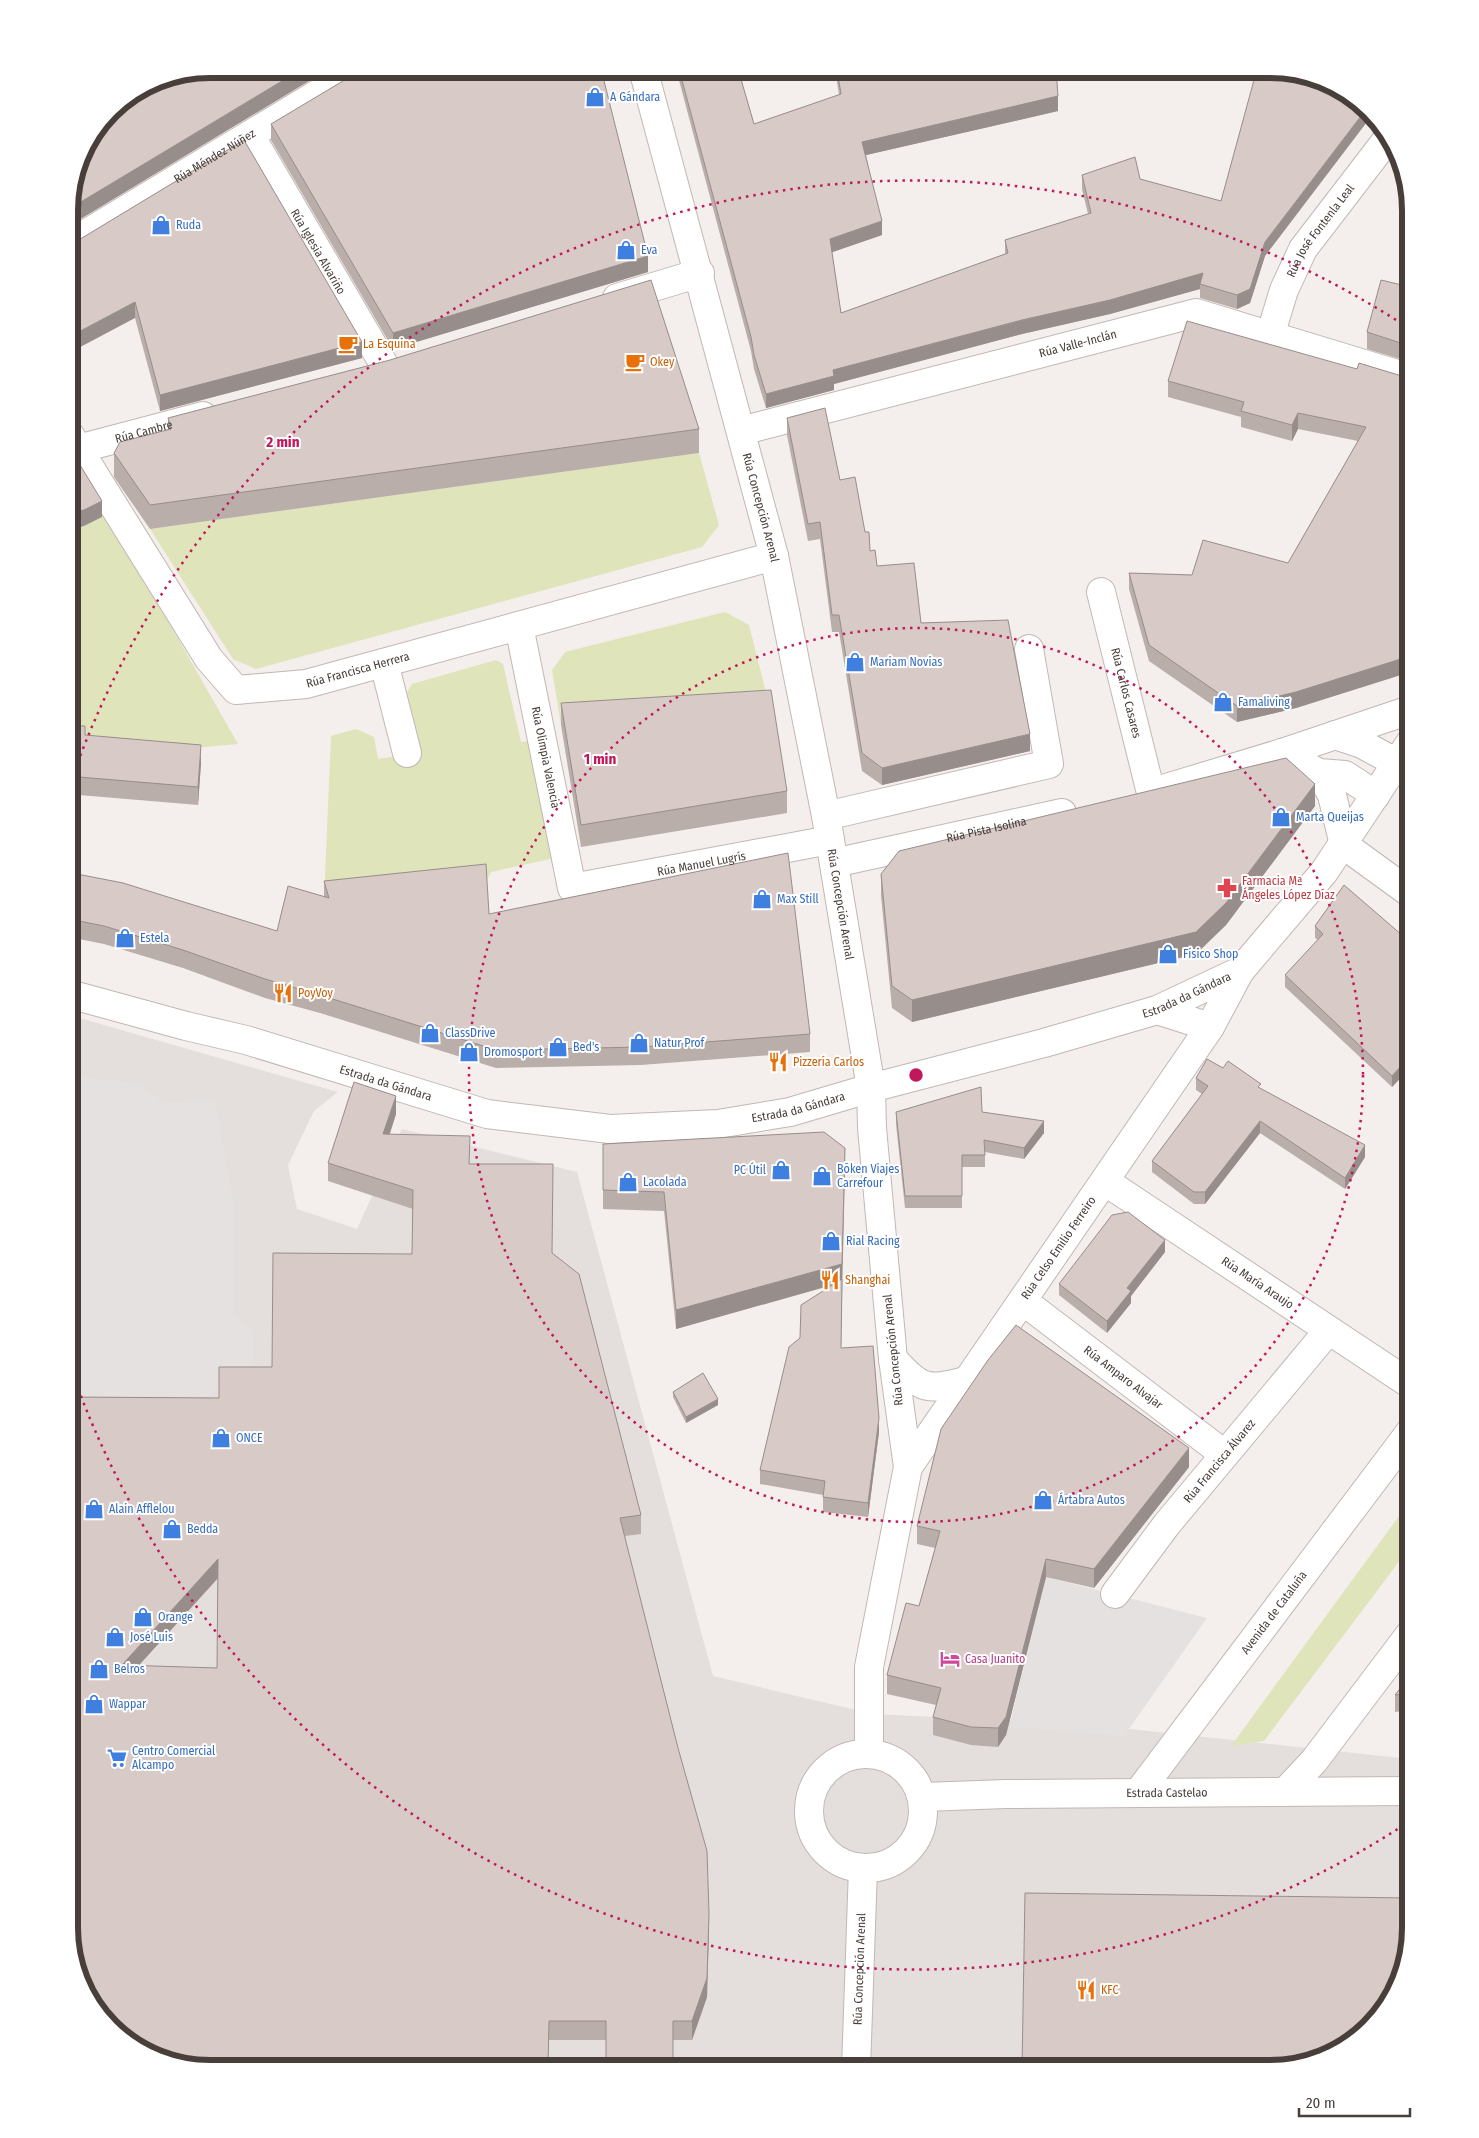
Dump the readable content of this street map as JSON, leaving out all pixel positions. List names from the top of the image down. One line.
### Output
{"streets":{"street":["Rúa Méndez Núñez","Rúa José Fontenla Leal","Rúa Iglesia Alvariño","Rúa Valle-Inclán","Rúa Cambre","Rúa Concepción Arenal","Rúa Francisca Herrera","Rúa Carlos Casares","Rúa Olimpia Valencia","Rúa Pista Isolina","Rúa Manuel Lugrís","Estrada da Gándara","Rúa Celso Emilio Ferreiro","Rúa María Araujo","Rúa Amparo Alvajar","Rúa Francisca Álvarez","Avenida de Cataluña","Estrada Castelao"]},"crossings":[["Rúa Méndez Núñez","Rúa Iglesia Alvariño"],["Rúa José Fontenla Leal","Rúa Valle-Inclán"],["Rúa Valle-Inclán","Rúa Concepción Arenal"],["Rúa Concepción Arenal","Rúa Francisca Herrera"],["Rúa Concepción Arenal","Rúa Pista Isolina"],["Rúa Concepción Arenal","Rúa Manuel Lugrís"],["Rúa Concepción Arenal","Estrada da Gándara"],["Rúa Concepción Arenal","Rúa Celso Emilio Ferreiro"],["Rúa Concepción Arenal","Estrada Castelao"],["Rúa Francisca Herrera","Rúa Olimpia Valencia"],["Rúa Olimpia Valencia","Rúa Manuel Lugrís"],["Rúa Pista Isolina","Rúa Manuel Lugrís"],["Estrada da Gándara","Rúa Celso Emilio Ferreiro"],["Rúa Celso Emilio Ferreiro","Rúa María Araujo"],["Rúa Celso Emilio Ferreiro","Rúa Amparo Alvajar"],["Rúa María Araujo","Rúa Francisca Álvarez"],["Rúa Amparo Alvajar","Rúa Francisca Álvarez"],["Avenida de Cataluña","Estrada Castelao"]],"places":{"shop":["A Gándara","Ruda","Eva","Mariam Novias","Famaliving","Marta Queijas","Max Still","Estela","Físico Shop","ClassDrive","Natur Prof","Bed's","Dromosport","PC Útil","Bōken Viajes Carrefour","Lacolada","Rial Racing","ONCE","Ártabra Autos","Alain Afflelou","Bedda","Orange","José Luis","Belros","Wappar"],"cafe":["La Esquina","Okey"],"pharmacy":["Farmacia Mª Ángeles López Díaz"],"restaurant":["PoyVoy","Pizzería Carlos","Shanghai","KFC"],"hotel":["Casa Juanito"],"supermarket":["Centro Comercial Alcampo"]},"scale_bar":"20 m","rings":["2 min","1 min"]}
